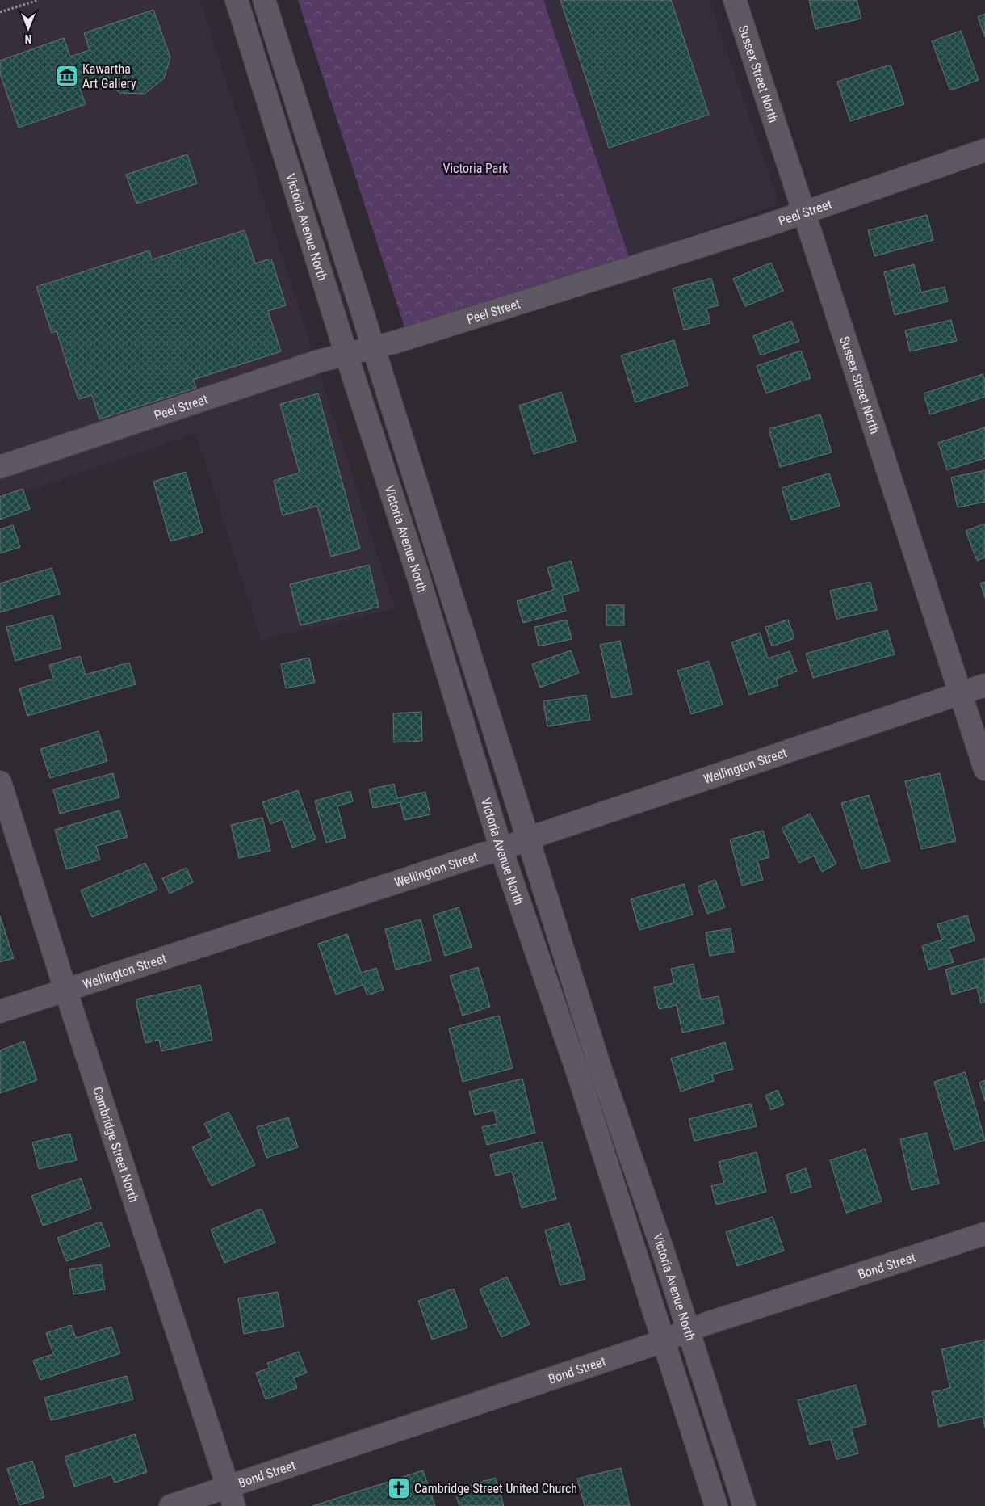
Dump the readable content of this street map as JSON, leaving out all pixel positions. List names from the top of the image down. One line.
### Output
{"streets":{"street":["Sussex Street North","Peel Street","Victoria Avenue North","Wellington Street","Cambridge Street North","Bond Street"]},"crossings":[["Sussex Street North","Peel Street"],["Sussex Street North","Wellington Street"],["Peel Street","Victoria Avenue North"],["Victoria Avenue North","Wellington Street"],["Victoria Avenue North","Bond Street"],["Wellington Street","Cambridge Street North"],["Cambridge Street North","Bond Street"]],"parks":["Victoria Park"],"places":{"museum":["Kawartha Art Gallery"],"church":["Cambridge Street United Church"]},"north":"bottom"}
